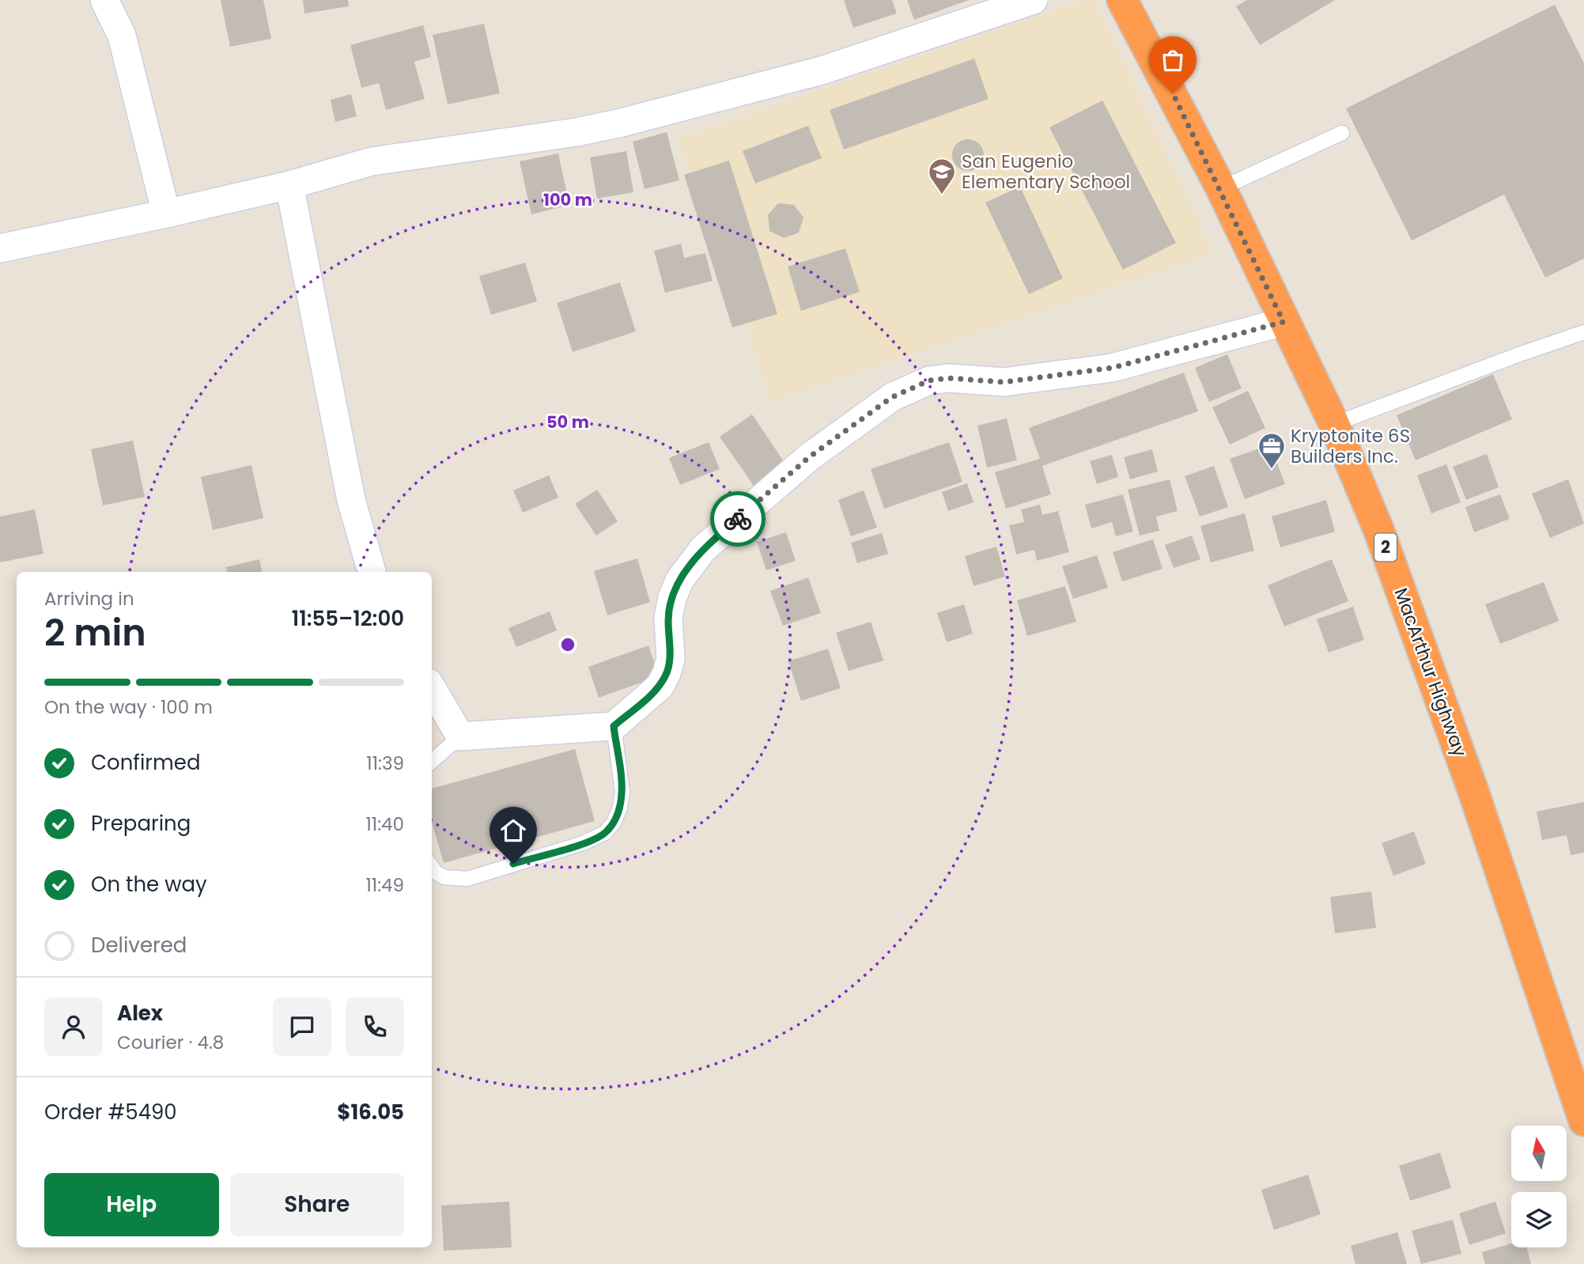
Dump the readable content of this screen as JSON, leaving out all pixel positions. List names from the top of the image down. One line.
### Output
{"streets":{"highway":["2","MacArthur Highway"]},"places":{"school or university":["San Eugenio Elementary School"],"office":["Kryptonite 6S Builders Inc."]},"north":"top","page":{"heading":["2 min","Arriving in","11:55–12:00"],"panel":["Alex","Courier · 4.8","Order #5490","$16.05"],"bar":"On the way · 100 m","list":[["Confirmed","11:39"],["Preparing","11:40"],["On the way","11:49"],"Delivered"],"buttons":["Help","Share"]},"rings":["100 m","50 m"]}
